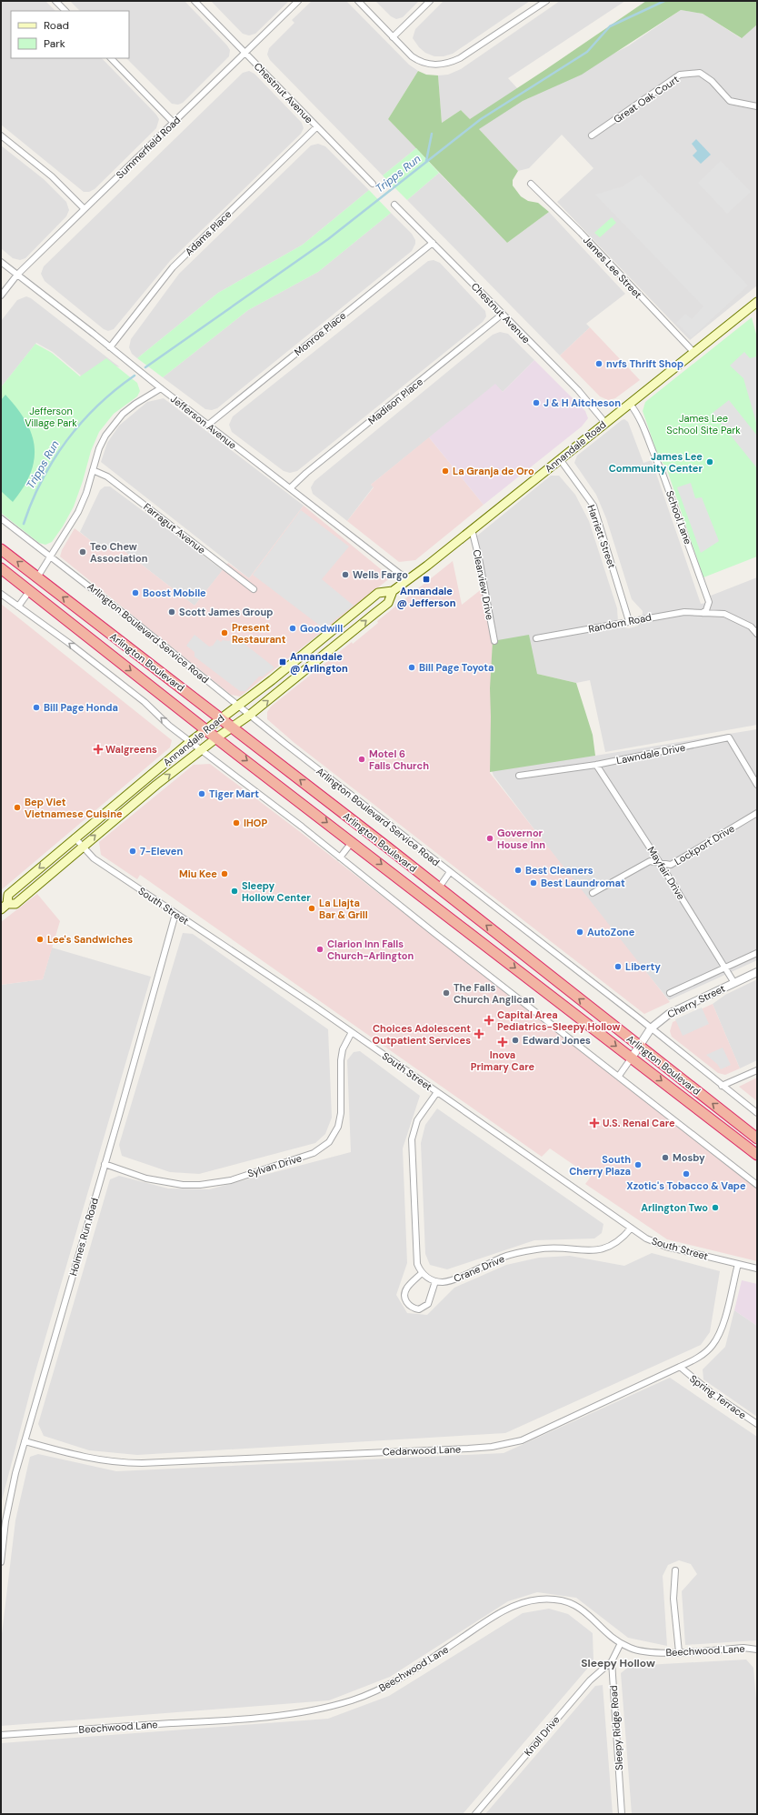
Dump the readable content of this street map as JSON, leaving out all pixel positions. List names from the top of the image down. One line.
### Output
{"streets":{"highway":["Arlington Boulevard"],"main road":["Annandale Road"],"street":["Chestnut Avenue","Great Oak Court","Summerfield Road","Adams Place","James Lee Street","Monroe Place","Madison Place","Jefferson Avenue","School Lane","Farragut Avenue","Harriett Street","Clearview Drive","Random Road","Arlington Boulevard Service Road","Lawndale Drive","Lockport Drive","Mayfair Drive","South Street","Cherry Street","Sylvan Drive","Holmes Run Road","Crane Drive","Spring Terrace","Cedarwood Lane","Beechwood Lane","Sleepy Ridge Road","Knoll Drive"]},"crossings":[["Chestnut Avenue","Summerfield Road"],["Chestnut Avenue","Adams Place"],["Chestnut Avenue","Monroe Place"],["Chestnut Avenue","Madison Place"],["Chestnut Avenue","Annandale Road"],["Summerfield Road","Jefferson Avenue"],["Adams Place","Jefferson Avenue"],["James Lee Street","Annandale Road"],["Monroe Place","Jefferson Avenue"],["Madison Place","Jefferson Avenue"],["Jefferson Avenue","Annandale Road"],["Annandale Road","School Lane"],["Annandale Road","Harriett Street"],["Annandale Road","Clearview Drive"],["Annandale Road","Arlington Boulevard Service Road"],["Annandale Road","Arlington Boulevard"],["Annandale Road","South Street"],["School Lane","Random Road"],["Harriett Street","Random Road"],["Arlington Boulevard Service Road","Cherry Street"],["Arlington Boulevard","Cherry Street"],["Lawndale Drive","Mayfair Drive"],["Lockport Drive","Mayfair Drive"],["Mayfair Drive","Cherry Street"],["South Street","Sylvan Drive"],["South Street","Holmes Run Road"],["South Street","Crane Drive"],["South Street","Cedarwood Lane"],["Sylvan Drive","Holmes Run Road"],["Holmes Run Road","Cedarwood Lane"],["Spring Terrace","Cedarwood Lane"],["Sleepy Ridge Road","Knoll Drive"]],"districts":["Sleepy Hollow"],"water":["Tripps Run"],"parks":["Jefferson Village Park","James Lee School Site Park"],"places":{"other":["nvfs Thrift Shop","J & H Aitcheson","James Lee Community Center","La Granja de Oro","Teo Chew Association","Wells Fargo","Boost Mobile","Scott James Group","Goodwill","Present Restaurant","Bill Page Toyota","Bill Page Honda","Motel 6 Falls Church","Tiger Mart","Bep Viet Vietnamese Cuisine","IHOP","Governor House Inn","7-Eleven","Best Cleaners","Miu Kee","Best Laundromat","Sleepy Hollow Center","La Llajta Bar & Grill","AutoZone","Lee's Sandwiches","Clarion Inn Falls Church-Arlington","Liberty","The Falls Church Anglican","Edward Jones","Mosby","South Cherry Plaza","Xzotic's Tobacco & Vape","Arlington Two"],"transit":["Annandale @ Jefferson","Annandale @ Arlington"],"health":["Walgreens","Capital Area Pediatrics-Sleepy Hollow","Choices Adolescent Outpatient Services","Inova Primary Care","U.S. Renal Care"]},"legend":["Road","Park"]}
